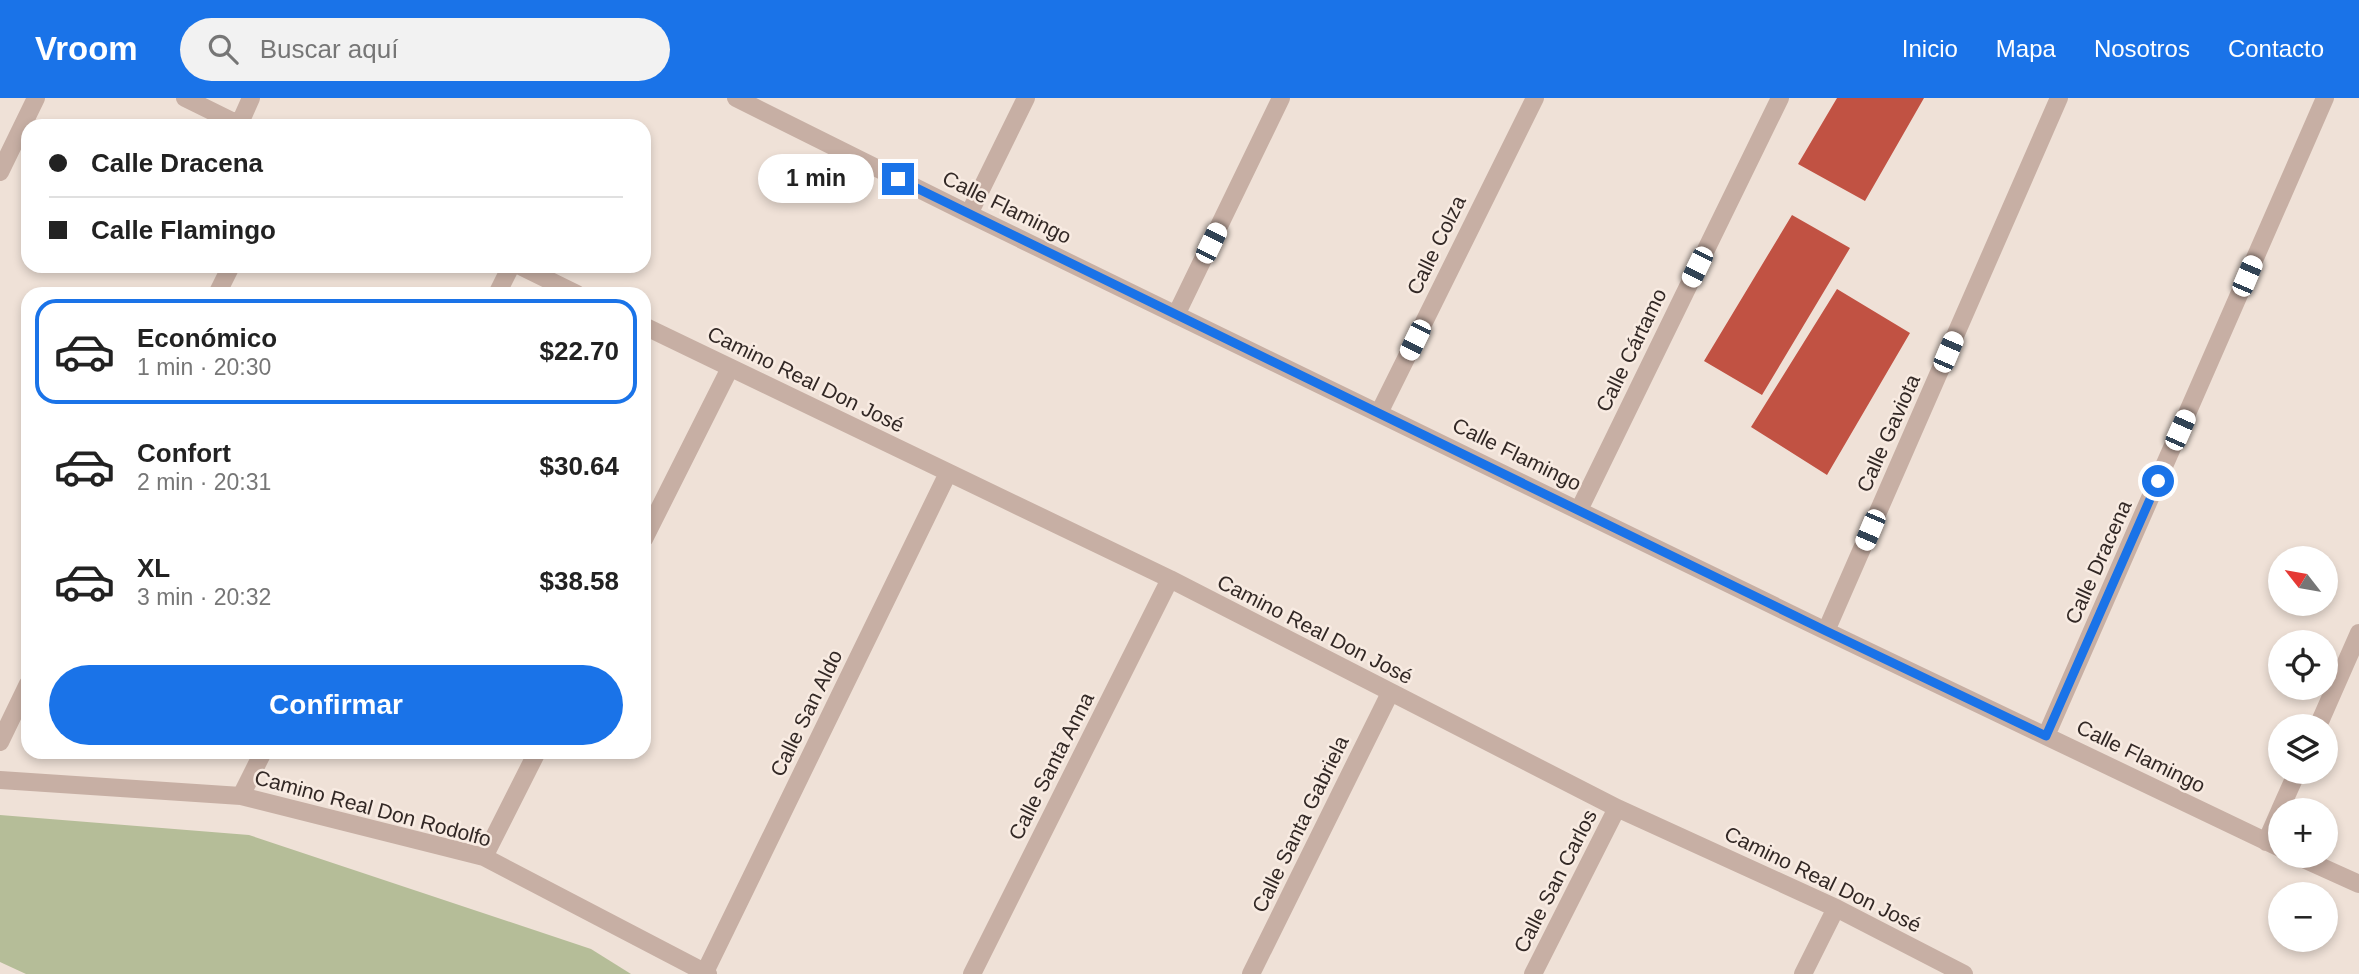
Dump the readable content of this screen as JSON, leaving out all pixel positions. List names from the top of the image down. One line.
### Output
{"streets":{"street":["Calle Flamingo","Calle Colza","Calle Cártamo","Camino Real Don José","Calle Gaviota","Calle Dracena","Calle San Aldo","Calle Santa Anna","Camino Real Don Rodolfo","Calle Santa Gabriela","Calle San Carlos"]},"crossings":[["Calle Flamingo","Calle Colza"],["Calle Flamingo","Calle Cártamo"],["Calle Flamingo","Calle Gaviota"],["Calle Flamingo","Calle Dracena"],["Camino Real Don José","Calle San Aldo"],["Camino Real Don José","Calle Santa Anna"],["Camino Real Don José","Calle Santa Gabriela"],["Camino Real Don José","Calle San Carlos"],["Calle San Aldo","Camino Real Don Rodolfo"]],"north":"top left","page":{"header":"Vroom","search":"Buscar aquí","nav":["Inicio","Mapa","Nosotros","Contacto"],"banner":["Calle Dracena","Calle Flamingo"],"bubble":"1 min","list":[{"name":"Económico","note":"1 min · 20:30","value":"$22.70"},{"name":"Confort","note":"2 min · 20:31","value":"$30.64"},{"name":"XL","note":"3 min · 20:32","value":"$38.58"}],"map_buttons":["+","−"],"buttons":"Confirmar"}}
